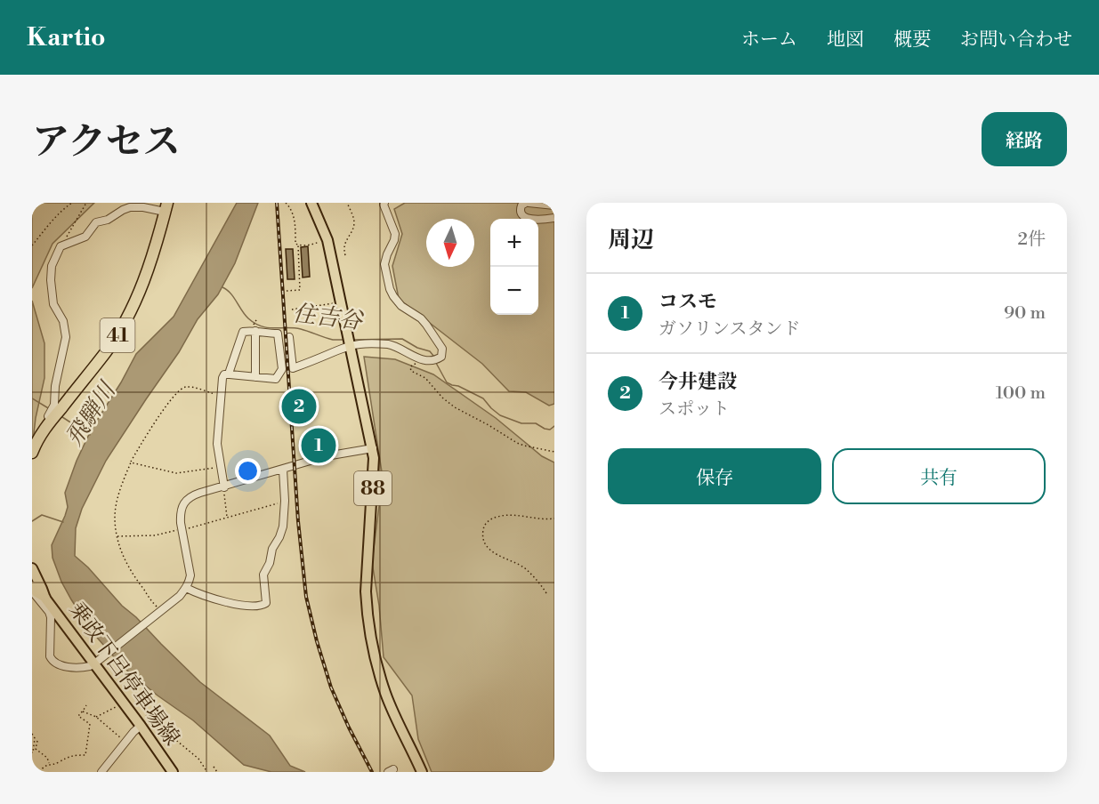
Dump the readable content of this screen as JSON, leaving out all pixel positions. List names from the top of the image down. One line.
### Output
{"streets":{"highway":["41"],"main road":["88","乗政下呂停車場線"]},"water":["住吉谷","飛騨川"],"north":"bottom","page":{"header":"Kartio","nav":["ホーム","地図","概要","お問い合わせ"],"title":"アクセス","buttons":["経路",["保存","共有"]],"heading":["周辺","2件"],"map_buttons":["+","−"],"list":[{"mark":"1","name":"コスモ","note":"ガソリンスタンド","value":"90 m"},{"mark":"2","name":"今井建設","note":"スポット","value":"100 m"}],"pins":["2","1"]}}
